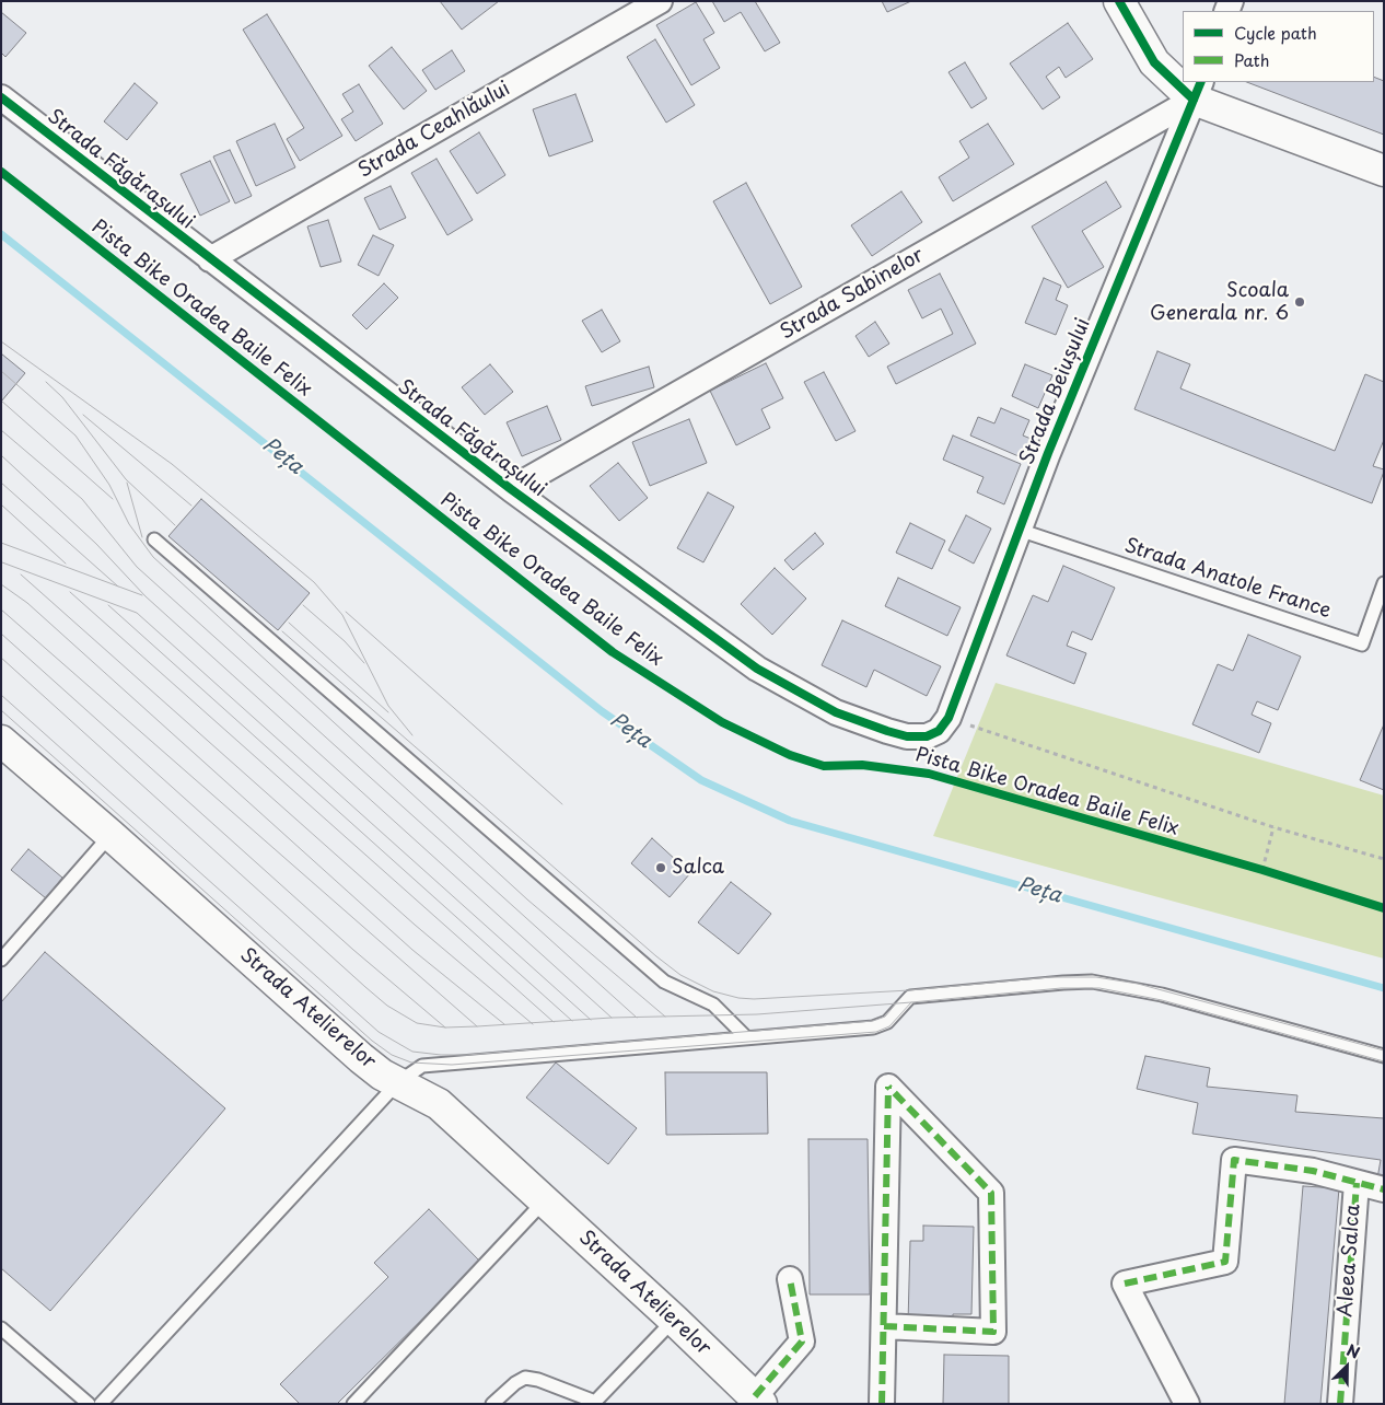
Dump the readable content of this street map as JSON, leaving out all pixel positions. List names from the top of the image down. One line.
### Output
{"streets":{"main road":["Strada Atelierelor"],"street":["Strada Ceahlăului","Strada Făgărașului","Strada Sabinelor","Strada Beiușului","Aleea Salca"],"lane":["Strada Anatole France"],"cycle path":["Pista Bike Oradea Baile Felix"]},"crossings":[["Strada Ceahlăului","Strada Făgărașului"],["Strada Făgărașului","Strada Sabinelor"],["Strada Făgărașului","Strada Beiușului"],["Strada Sabinelor","Strada Beiușului"],["Strada Beiușului","Strada Anatole France"]],"water":["Peța"],"places":["Scoala Generala nr. 6","Salca"],"legend":["Cycle path","Path"],"north":"top right"}
